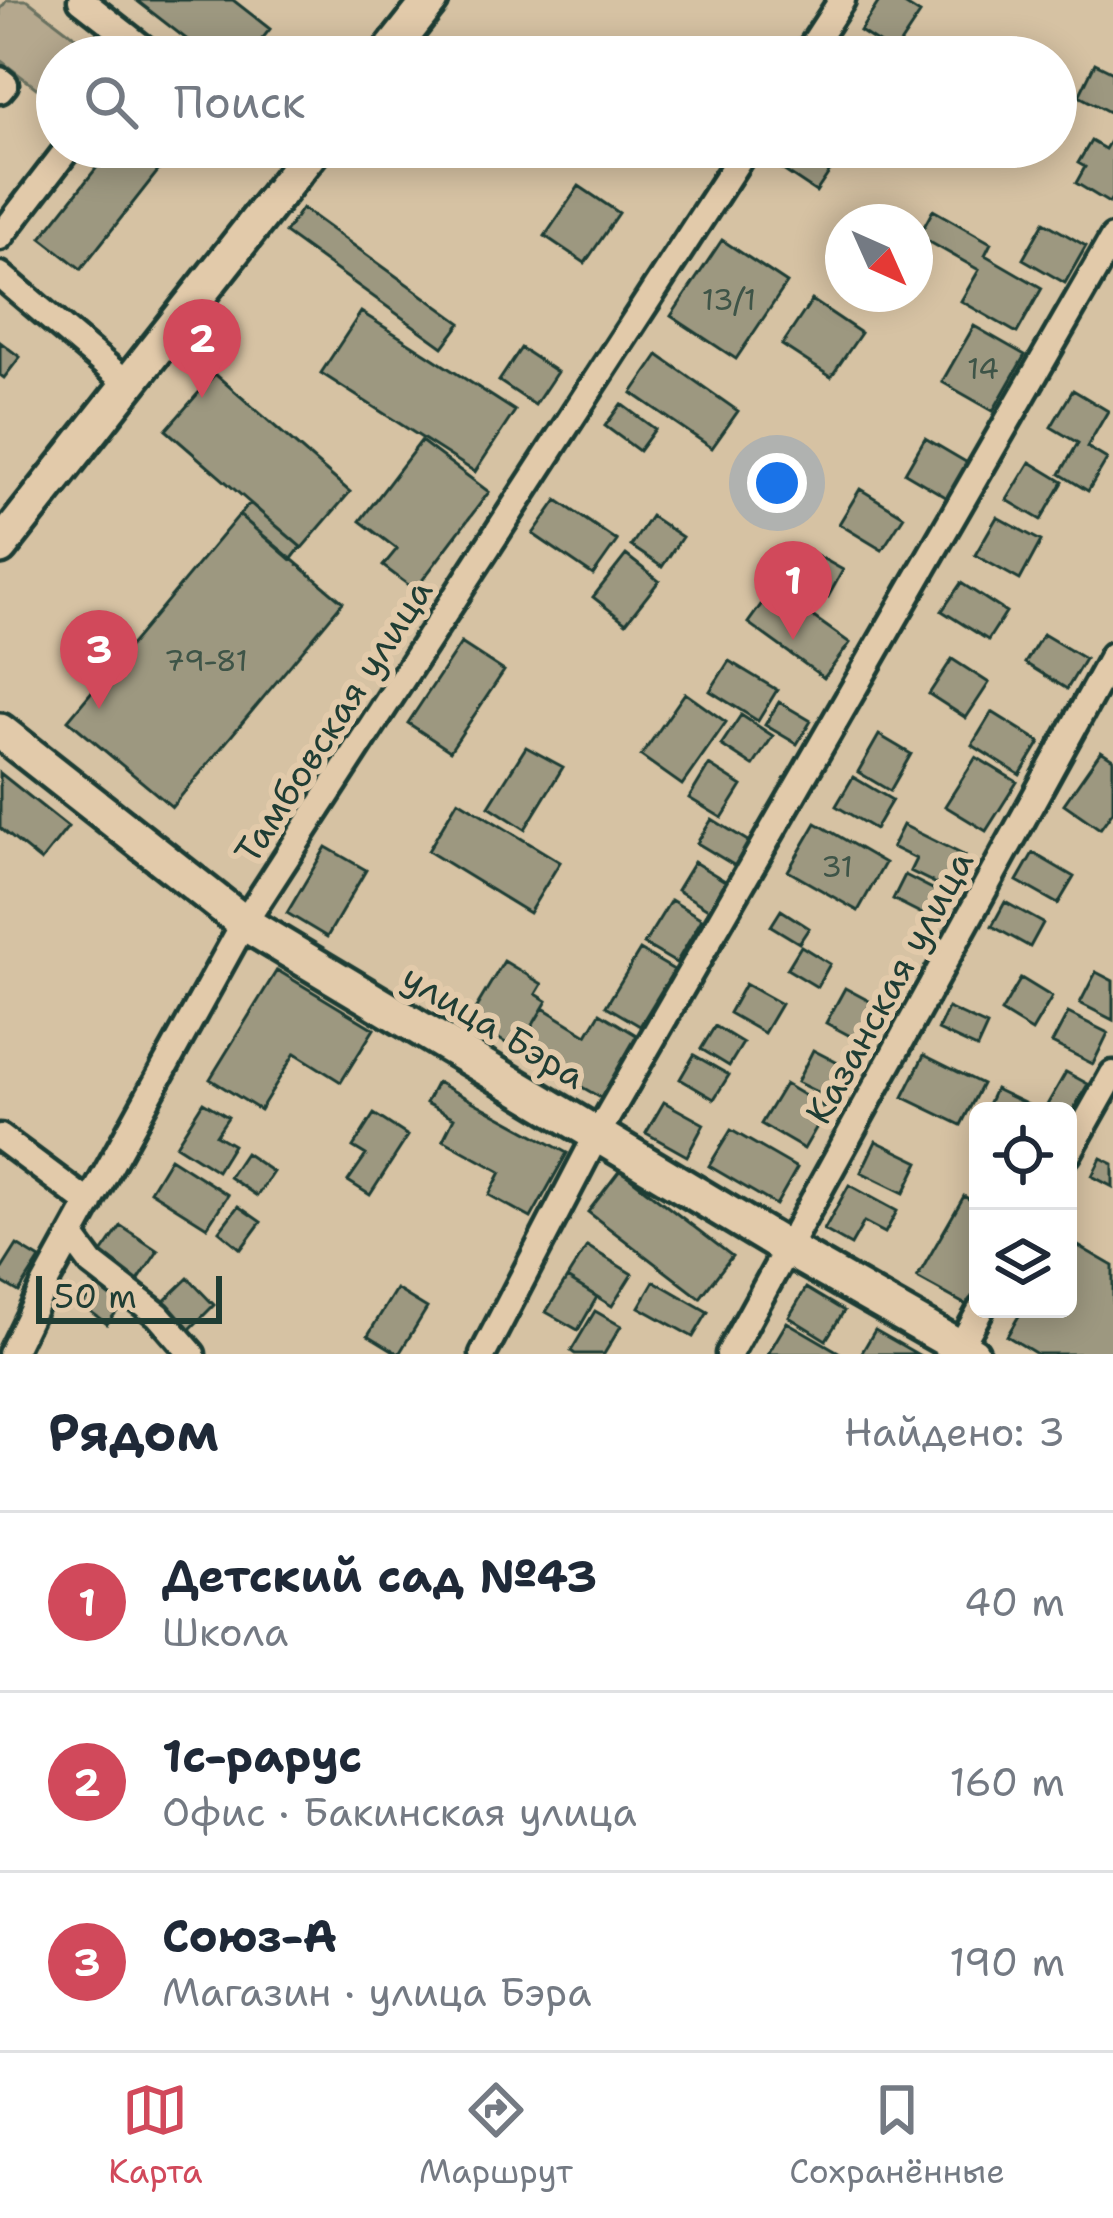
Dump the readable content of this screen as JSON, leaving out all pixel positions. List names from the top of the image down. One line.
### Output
{"streets":{"main road":["улица Бэра"],"street":["Тамбовская улица","Казанская улица"]},"crossings":[["Тамбовская улица","улица Бэра"],["Казанская улица","улица Бэра"]],"house_numbers":["13/1","14","79-81","31"],"scale_bar":"50 m","north":"bottom right","page":{"search":"Поиск","pins":["2","1","3"],"scale":"50 m","heading":["Рядом","Найдено: 3"],"list":[{"mark":"1","name":"Детский сад №43","note":"Школа","value":"40 m"},{"mark":"2","name":"1с-рарус","note":"Офис · Бакинская улица","value":"160 m"},{"mark":"3","name":"Союз-А","note":"Магазин · улица Бэра","value":"190 m"}],"nav":["Карта","Маршрут","Сохранённые"]}}
